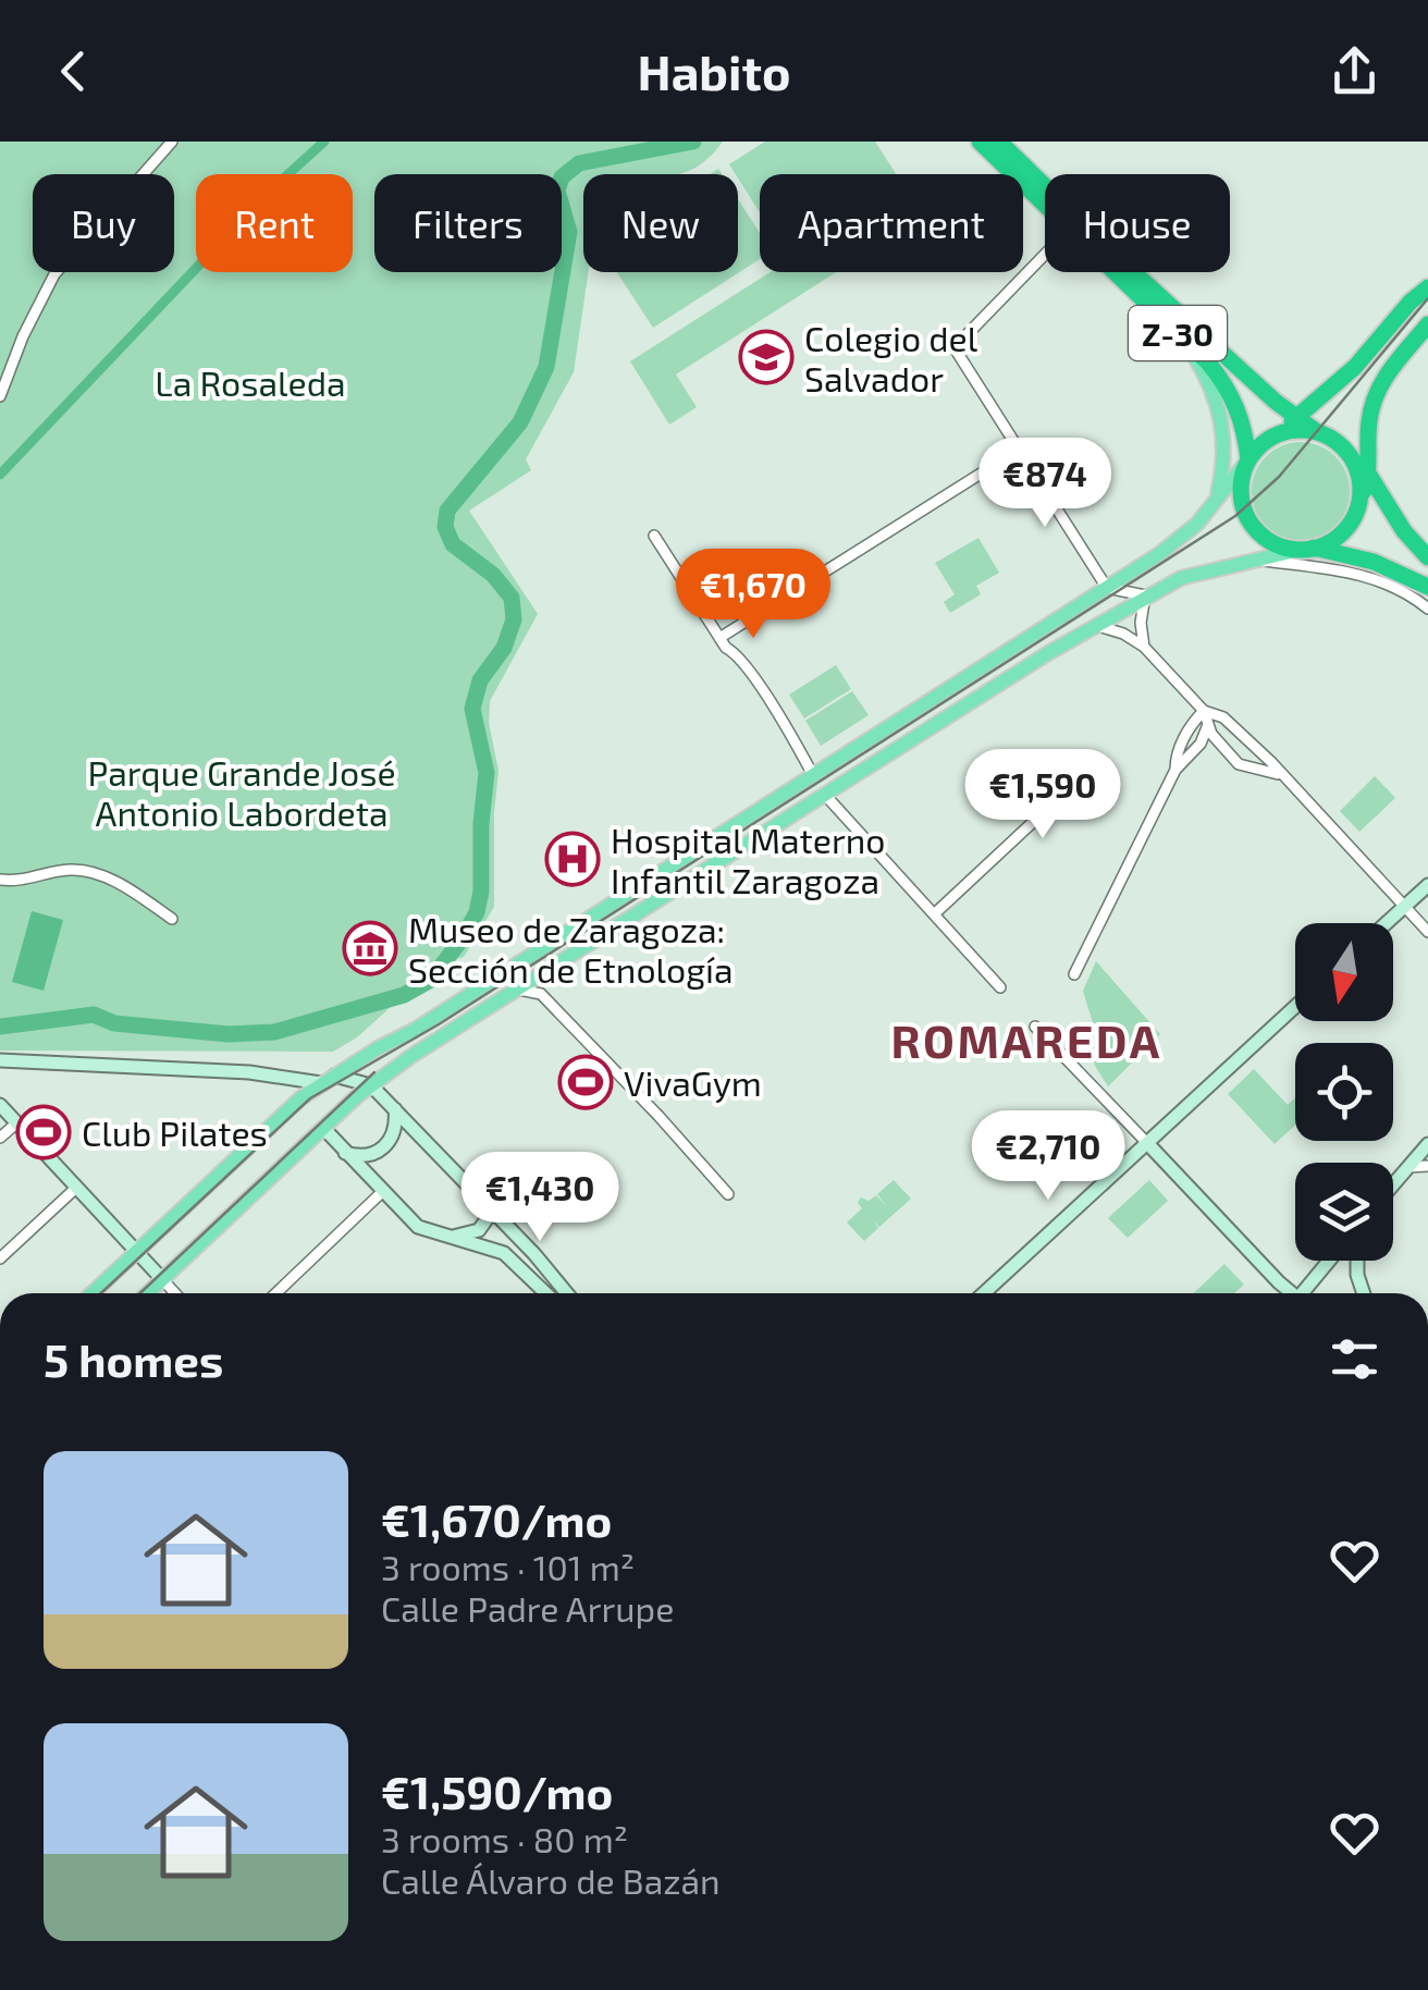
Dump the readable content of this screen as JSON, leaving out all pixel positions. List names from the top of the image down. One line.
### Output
{"streets":{"highway":["Z-30"]},"districts":["ROMAREDA"],"parks":["La Rosaleda","Parque Grande José Antonio Labordeta"],"places":{"school or university":["Colegio del Salvador"],"hospital":["Hospital Materno Infantil Zaragoza"],"museum":["Museo de Zaragoza: Sección de Etnología"],"sports":["VivaGym","Club Pilates"]},"north":"bottom","page":{"header":"Habito","chip":["Buy","Rent","Filters","New","Apartment","House"],"price":["€874","€1,670","€1,590","€2,710","€1,430"],"heading":"5 homes","list":[{"name":"€1,670/mo","note":"3 rooms · 101 m² · Calle Padre Arrupe"},{"name":"€1,590/mo","note":"3 rooms · 80 m² · Calle Álvaro de Bazán"}]}}
